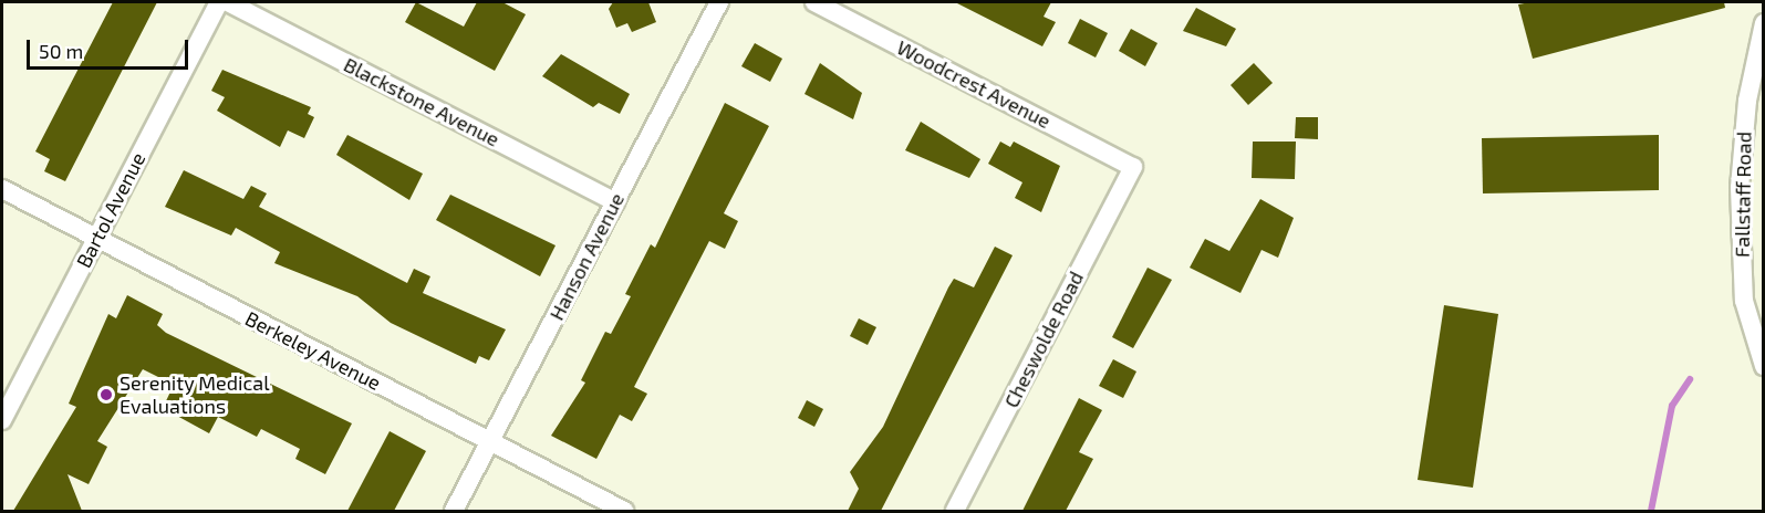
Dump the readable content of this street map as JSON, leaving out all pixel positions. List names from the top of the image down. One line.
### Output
{"streets":{"street":["Woodcrest Avenue","Blackstone Avenue","Fallstaff Road","Bartol Avenue","Hanson Avenue","Cheswolde Road","Berkeley Avenue"]},"crossings":[["Woodcrest Avenue","Cheswolde Road"],["Blackstone Avenue","Hanson Avenue"],["Bartol Avenue","Berkeley Avenue"],["Hanson Avenue","Berkeley Avenue"]],"places":["Serenity Medical Evaluations"],"scale_bar":"50 m"}
